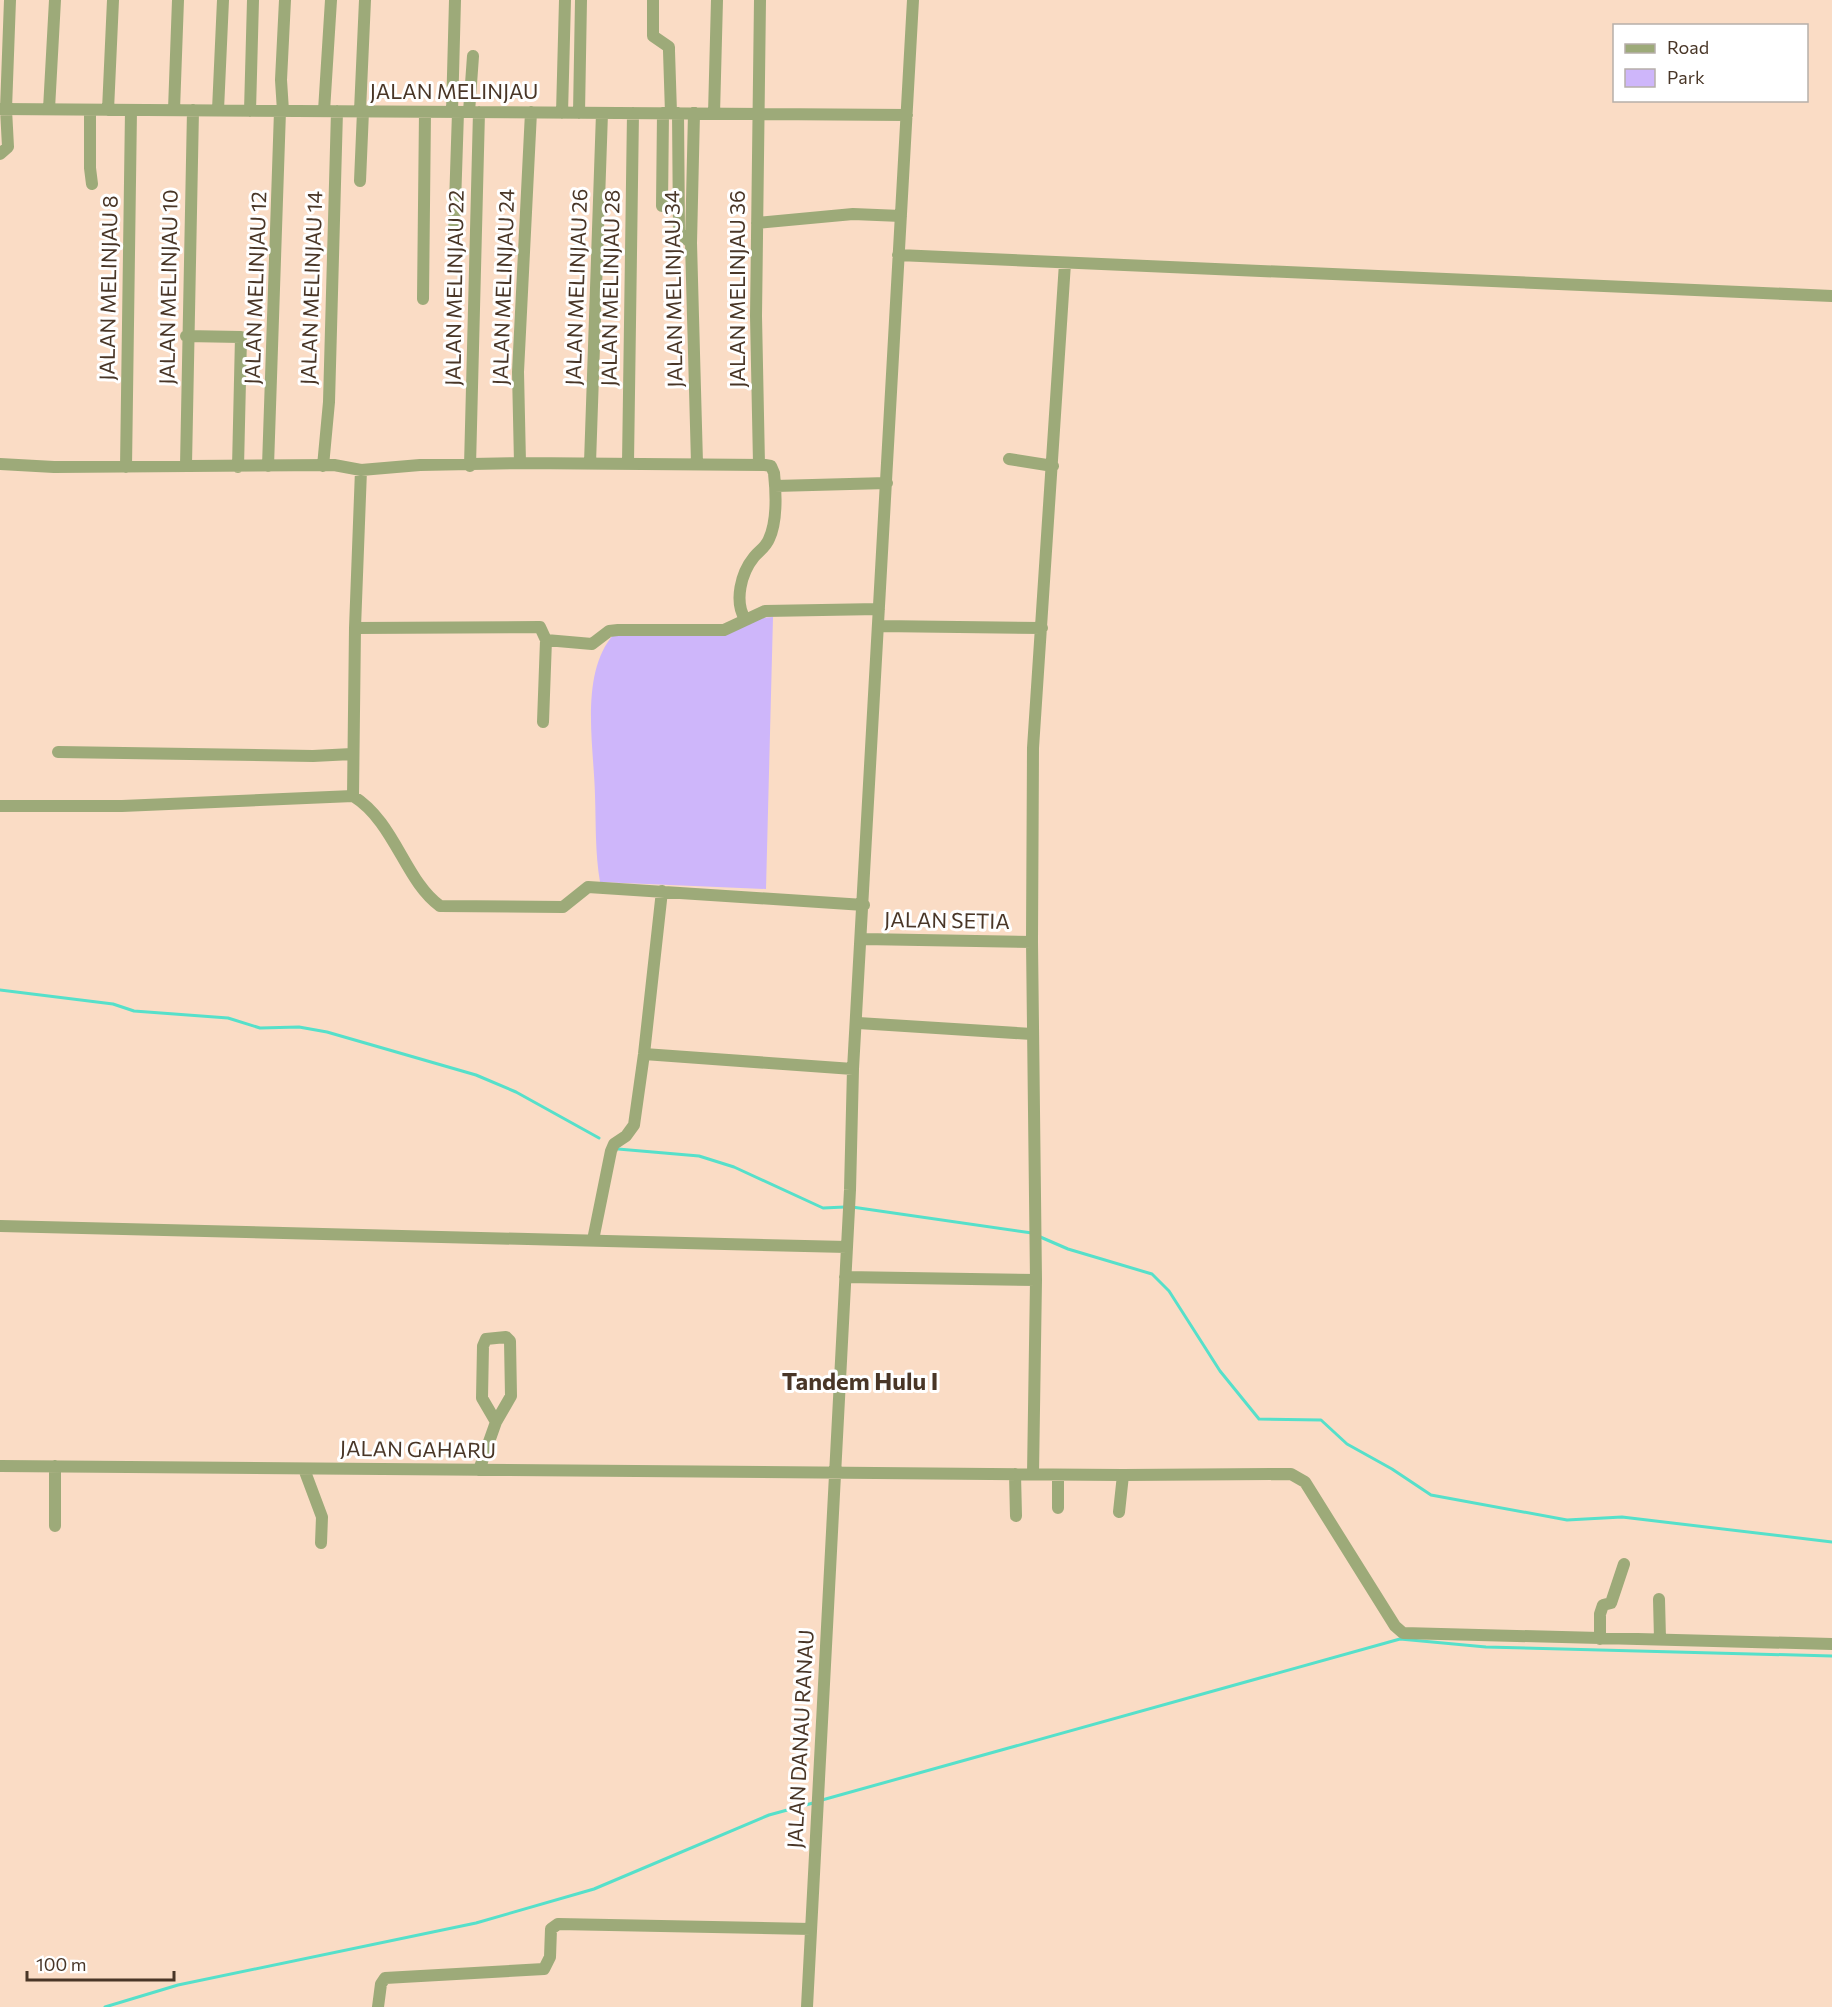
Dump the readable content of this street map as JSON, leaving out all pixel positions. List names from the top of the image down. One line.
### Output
{"streets":{"street":["JALAN MELINJAU","JALAN MELINJAU 10","JALAN MELINJAU 24","JALAN MELINJAU 26","JALAN MELINJAU 8","JALAN MELINJAU 12","JALAN MELINJAU 14","JALAN MELINJAU 22","JALAN MELINJAU 28","JALAN MELINJAU 34","JALAN MELINJAU 36","JALAN SETIA","JALAN GAHARU","JALAN DANAU RANAU"]},"crossings":[["JALAN MELINJAU","JALAN MELINJAU 10"],["JALAN MELINJAU","JALAN MELINJAU 24"],["JALAN MELINJAU","JALAN MELINJAU 26"],["JALAN MELINJAU","JALAN MELINJAU 8"],["JALAN MELINJAU","JALAN MELINJAU 12"],["JALAN MELINJAU","JALAN MELINJAU 14"],["JALAN MELINJAU","JALAN MELINJAU 22"],["JALAN MELINJAU","JALAN MELINJAU 28"],["JALAN MELINJAU","JALAN MELINJAU 34"],["JALAN MELINJAU","JALAN MELINJAU 36"],["JALAN MELINJAU","JALAN DANAU RANAU"],["JALAN SETIA","JALAN DANAU RANAU"],["JALAN GAHARU","JALAN DANAU RANAU"]],"districts":["Tandem Hulu I"],"legend":["Road","Park"],"scale_bar":"100 m"}
